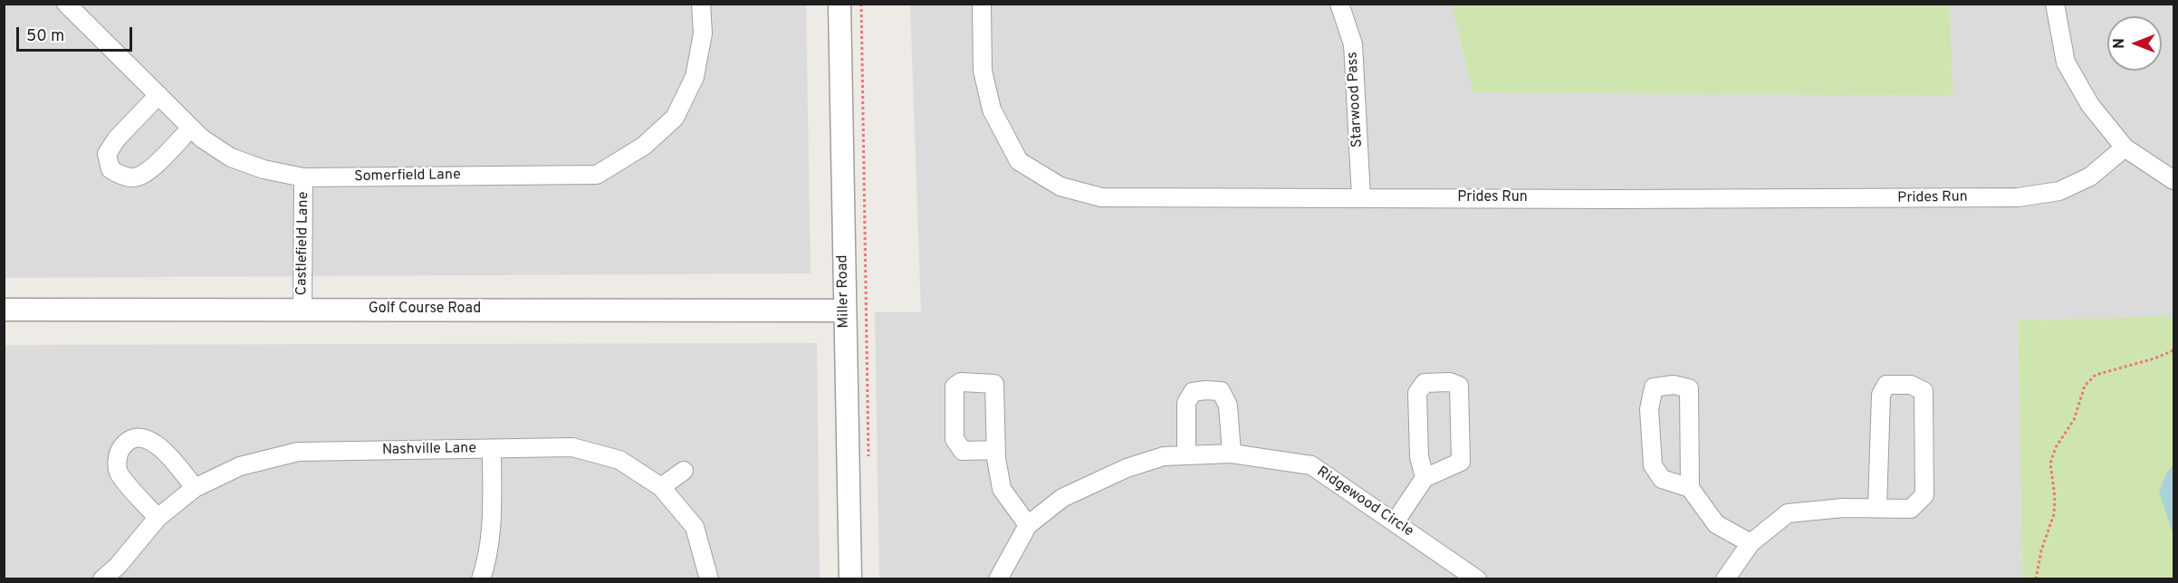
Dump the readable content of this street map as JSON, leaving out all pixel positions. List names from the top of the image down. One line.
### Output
{"streets":{"street":["Starwood Pass","Somerfield Lane","Prides Run","Castlefield Lane","Miller Road","Golf Course Road","Nashville Lane","Ridgewood Circle"]},"crossings":[["Starwood Pass","Prides Run"],["Somerfield Lane","Castlefield Lane"],["Castlefield Lane","Golf Course Road"],["Miller Road","Golf Course Road"]],"scale_bar":"50 m","north":"left"}
